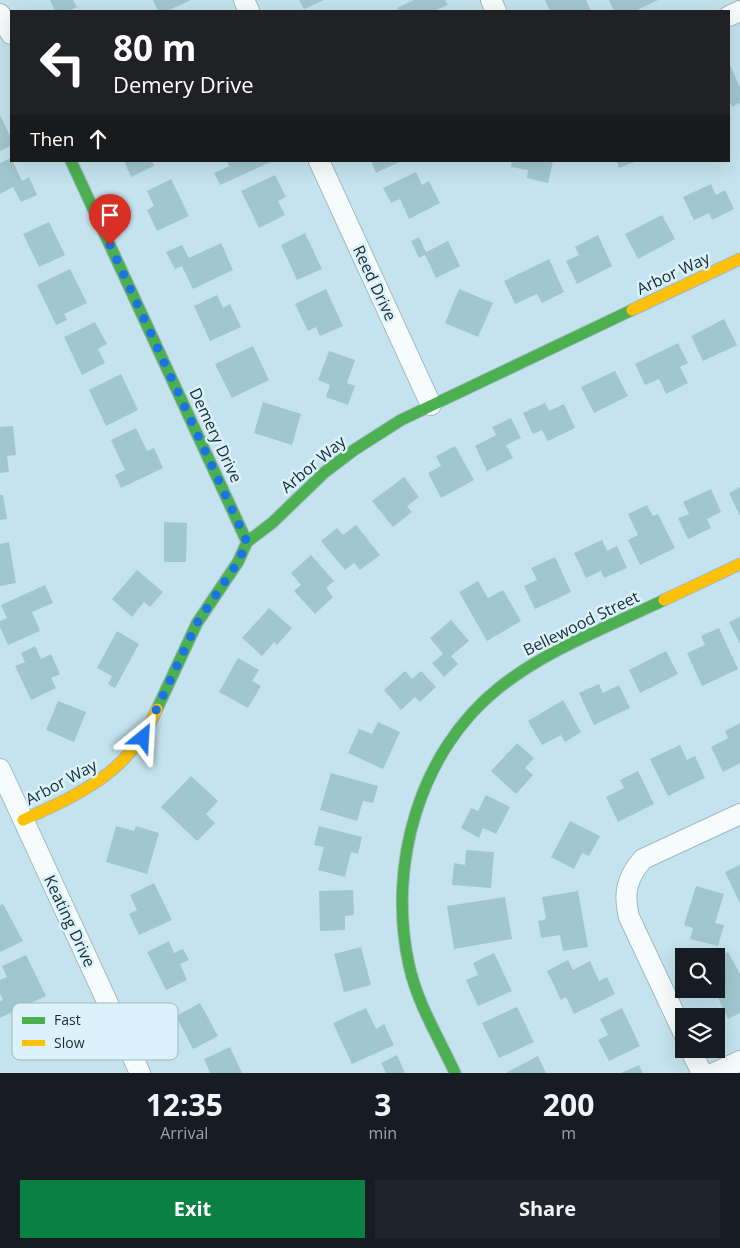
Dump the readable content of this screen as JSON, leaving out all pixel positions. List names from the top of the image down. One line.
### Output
{"streets":{"street":["Arbor Way","Reed Drive","Demery Drive","Bellewood Street","Keating Drive"]},"crossings":[["Arbor Way","Reed Drive"],["Arbor Way","Demery Drive"],["Arbor Way","Keating Drive"]],"legend":["Fast","Slow"],"page":{"turn":["80 m","Demery Drive"],"then":"Then","eta":["12:35","Arrival","3","min","200","m"],"buttons":["Exit","Share"]}}
